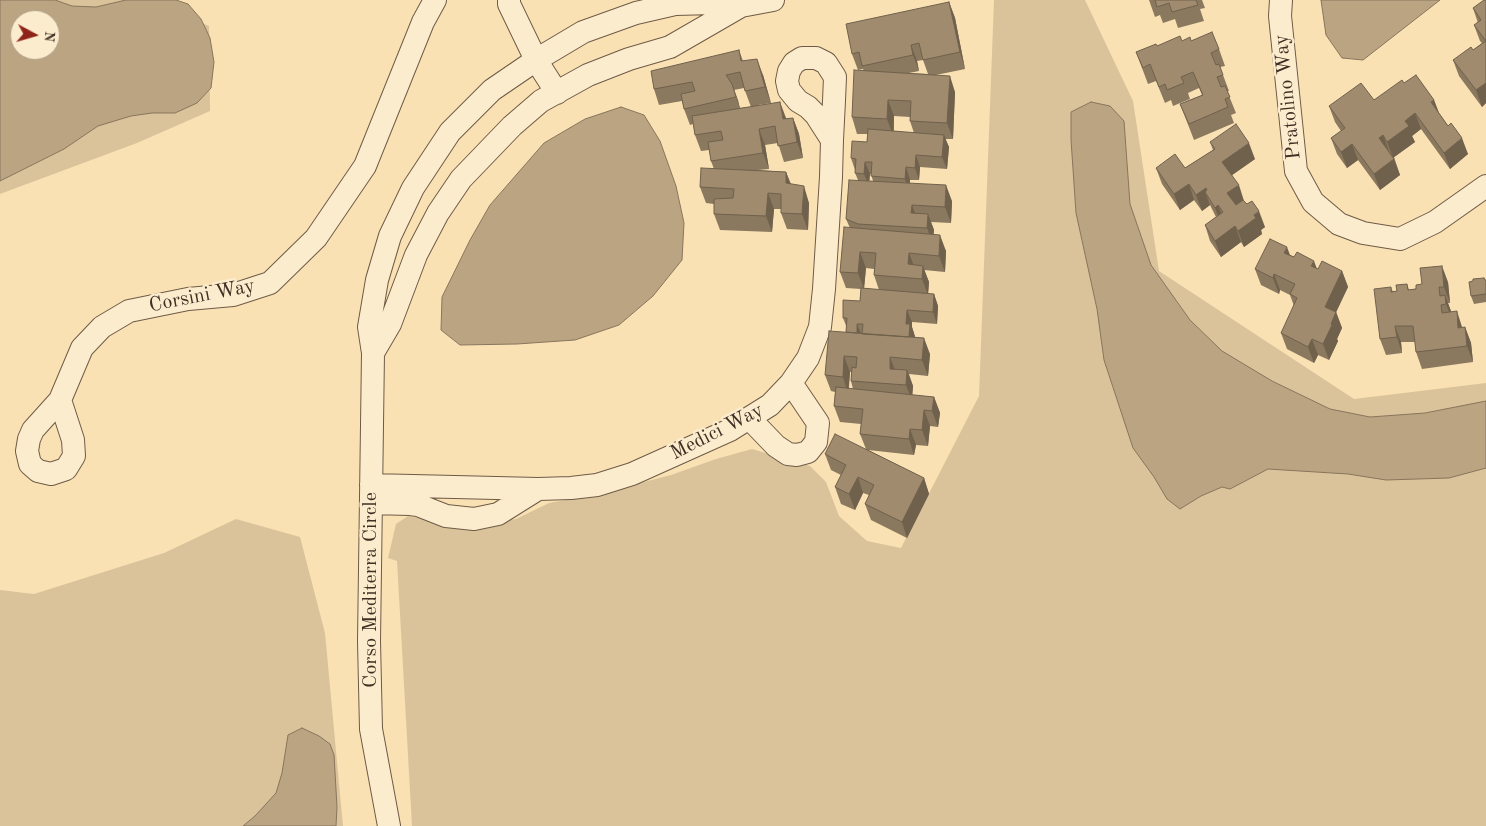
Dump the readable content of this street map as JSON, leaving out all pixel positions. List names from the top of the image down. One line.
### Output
{"streets":{"street":["Pratolino Way","Corsini Way","Medici Way","Corso Mediterra Circle"]},"crossings":[["Medici Way","Corso Mediterra Circle"]],"north":"right"}
